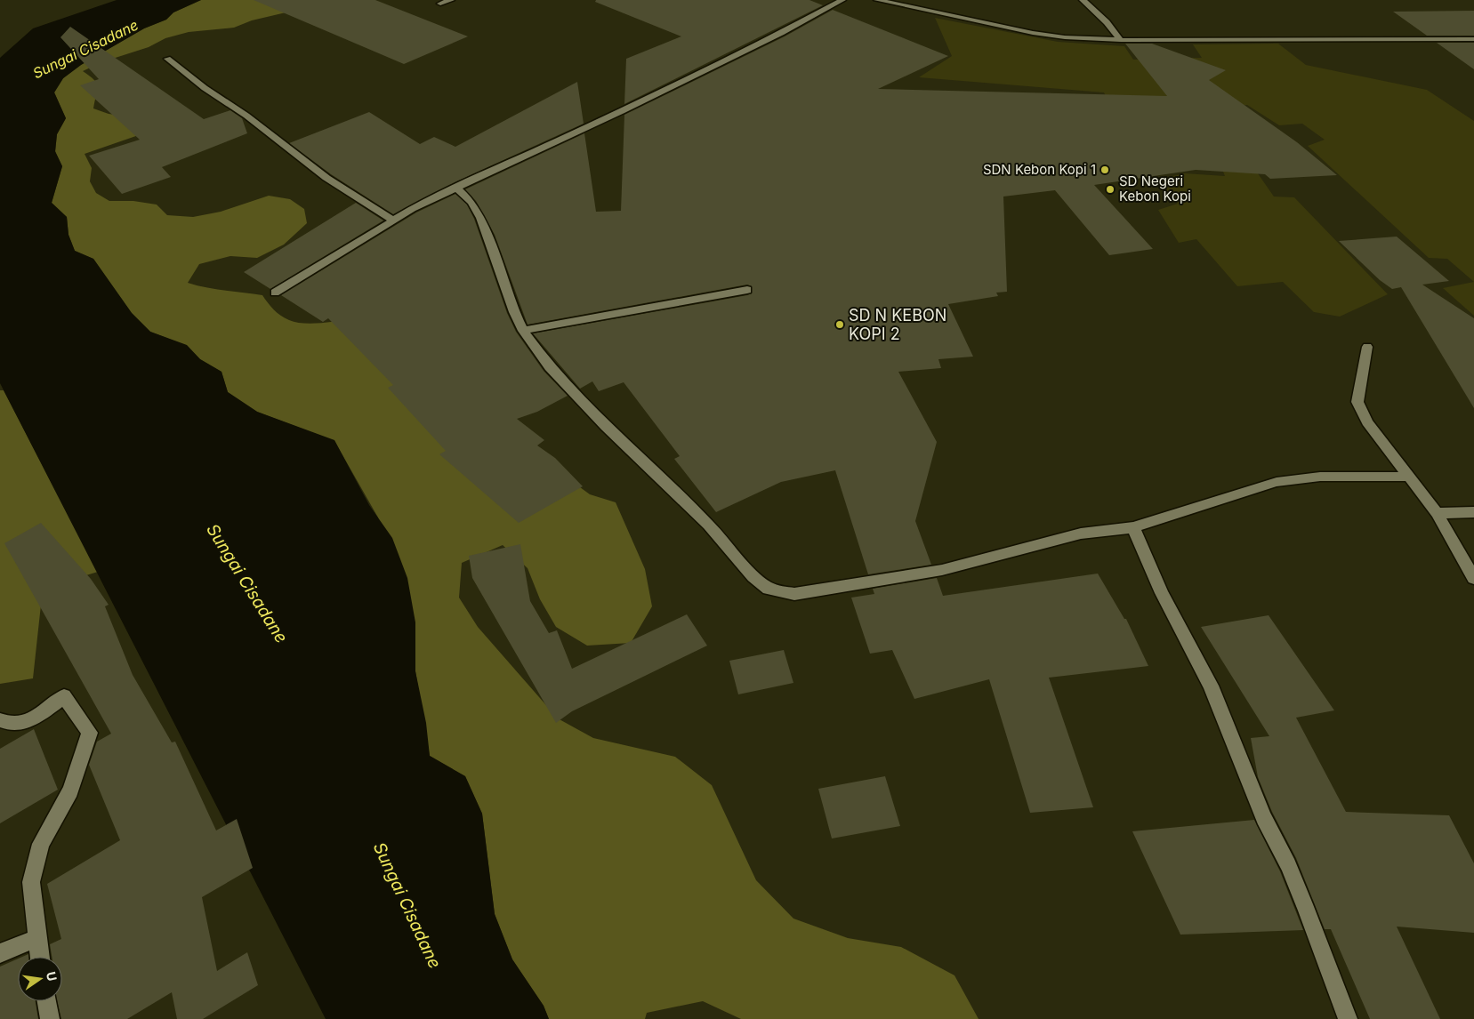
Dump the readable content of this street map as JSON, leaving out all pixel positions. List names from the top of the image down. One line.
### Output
{"water":["Sungai Cisadane"],"places":["SDN Kebon Kopi 1","SD Negeri Kebon Kopi","SD N KEBON KOPI 2"],"north":"right"}
